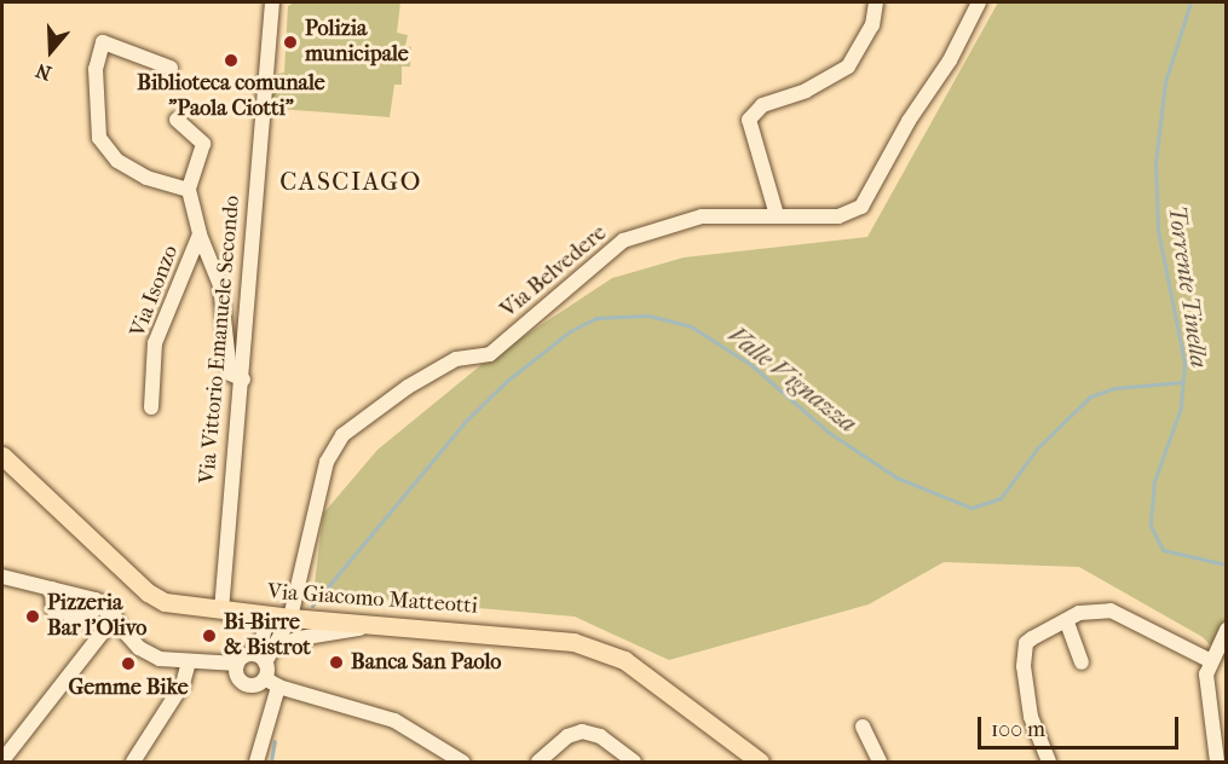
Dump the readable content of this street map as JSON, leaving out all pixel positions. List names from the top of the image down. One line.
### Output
{"streets":{"main road":["Via Giacomo Matteotti"],"street":["Via Belvedere","Via Isonzo","Via Vittorio Emanuele Secondo"]},"crossings":[["Via Belvedere","Via Giacomo Matteotti"],["Via Vittorio Emanuele Secondo","Via Giacomo Matteotti"]],"districts":["CASCIAGO"],"water":["Torrente Tinella","Valle Vignazza"],"places":["Polizia municipale","Biblioteca comunale \"Paola Ciotti\"","Pizzeria Bar l'Olivo","Bi-Birre & Bistrot","Banca San Paolo","Gemme Bike"],"scale_bar":"100 m","north":"bottom"}
